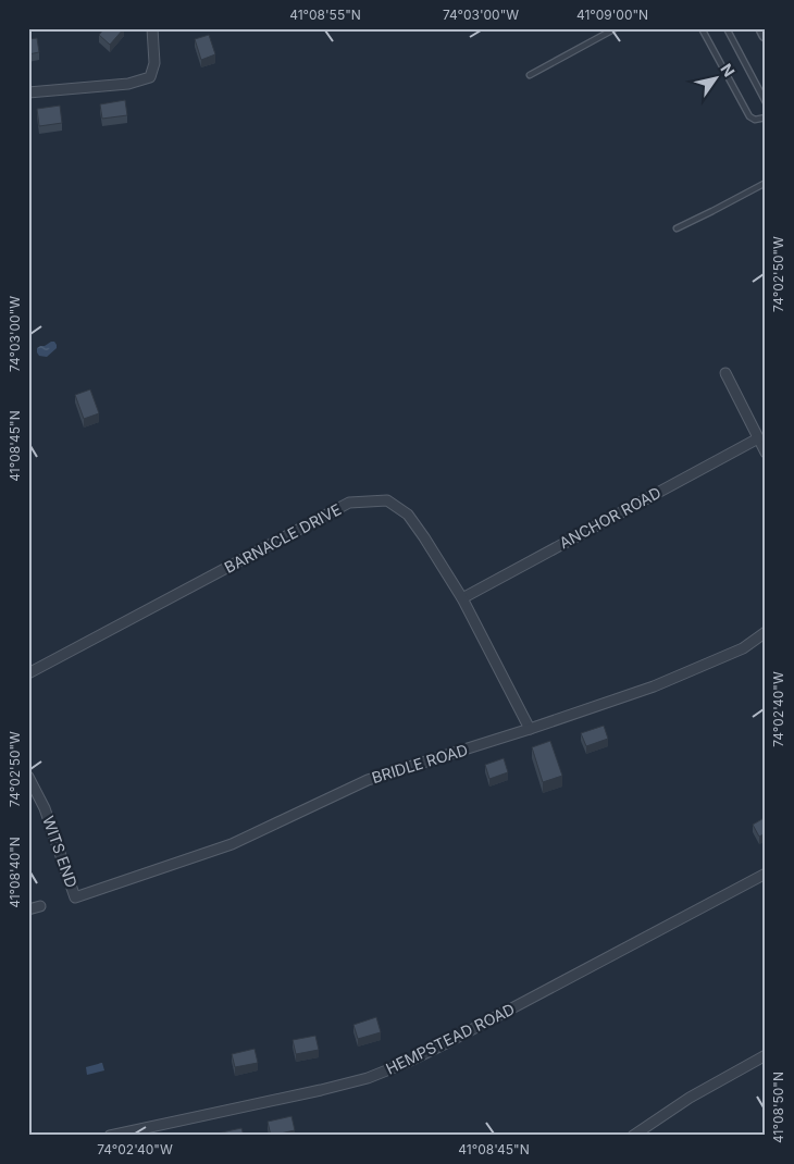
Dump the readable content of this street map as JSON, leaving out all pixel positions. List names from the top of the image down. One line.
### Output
{"streets":{"street":["ANCHOR ROAD","BARNACLE DRIVE","BRIDLE ROAD","WITS END","HEMPSTEAD ROAD"]},"crossings":[["ANCHOR ROAD","BARNACLE DRIVE"],["BARNACLE DRIVE","BRIDLE ROAD"],["BRIDLE ROAD","WITS END"]],"north":"top right","coordinates":["41°08'55\"N","74°03'00\"W","41°09'00\"N","74°02'50\"W","41°08'45\"N","74°02'40\"W","41°08'40\"N","41°08'50\"N"]}
